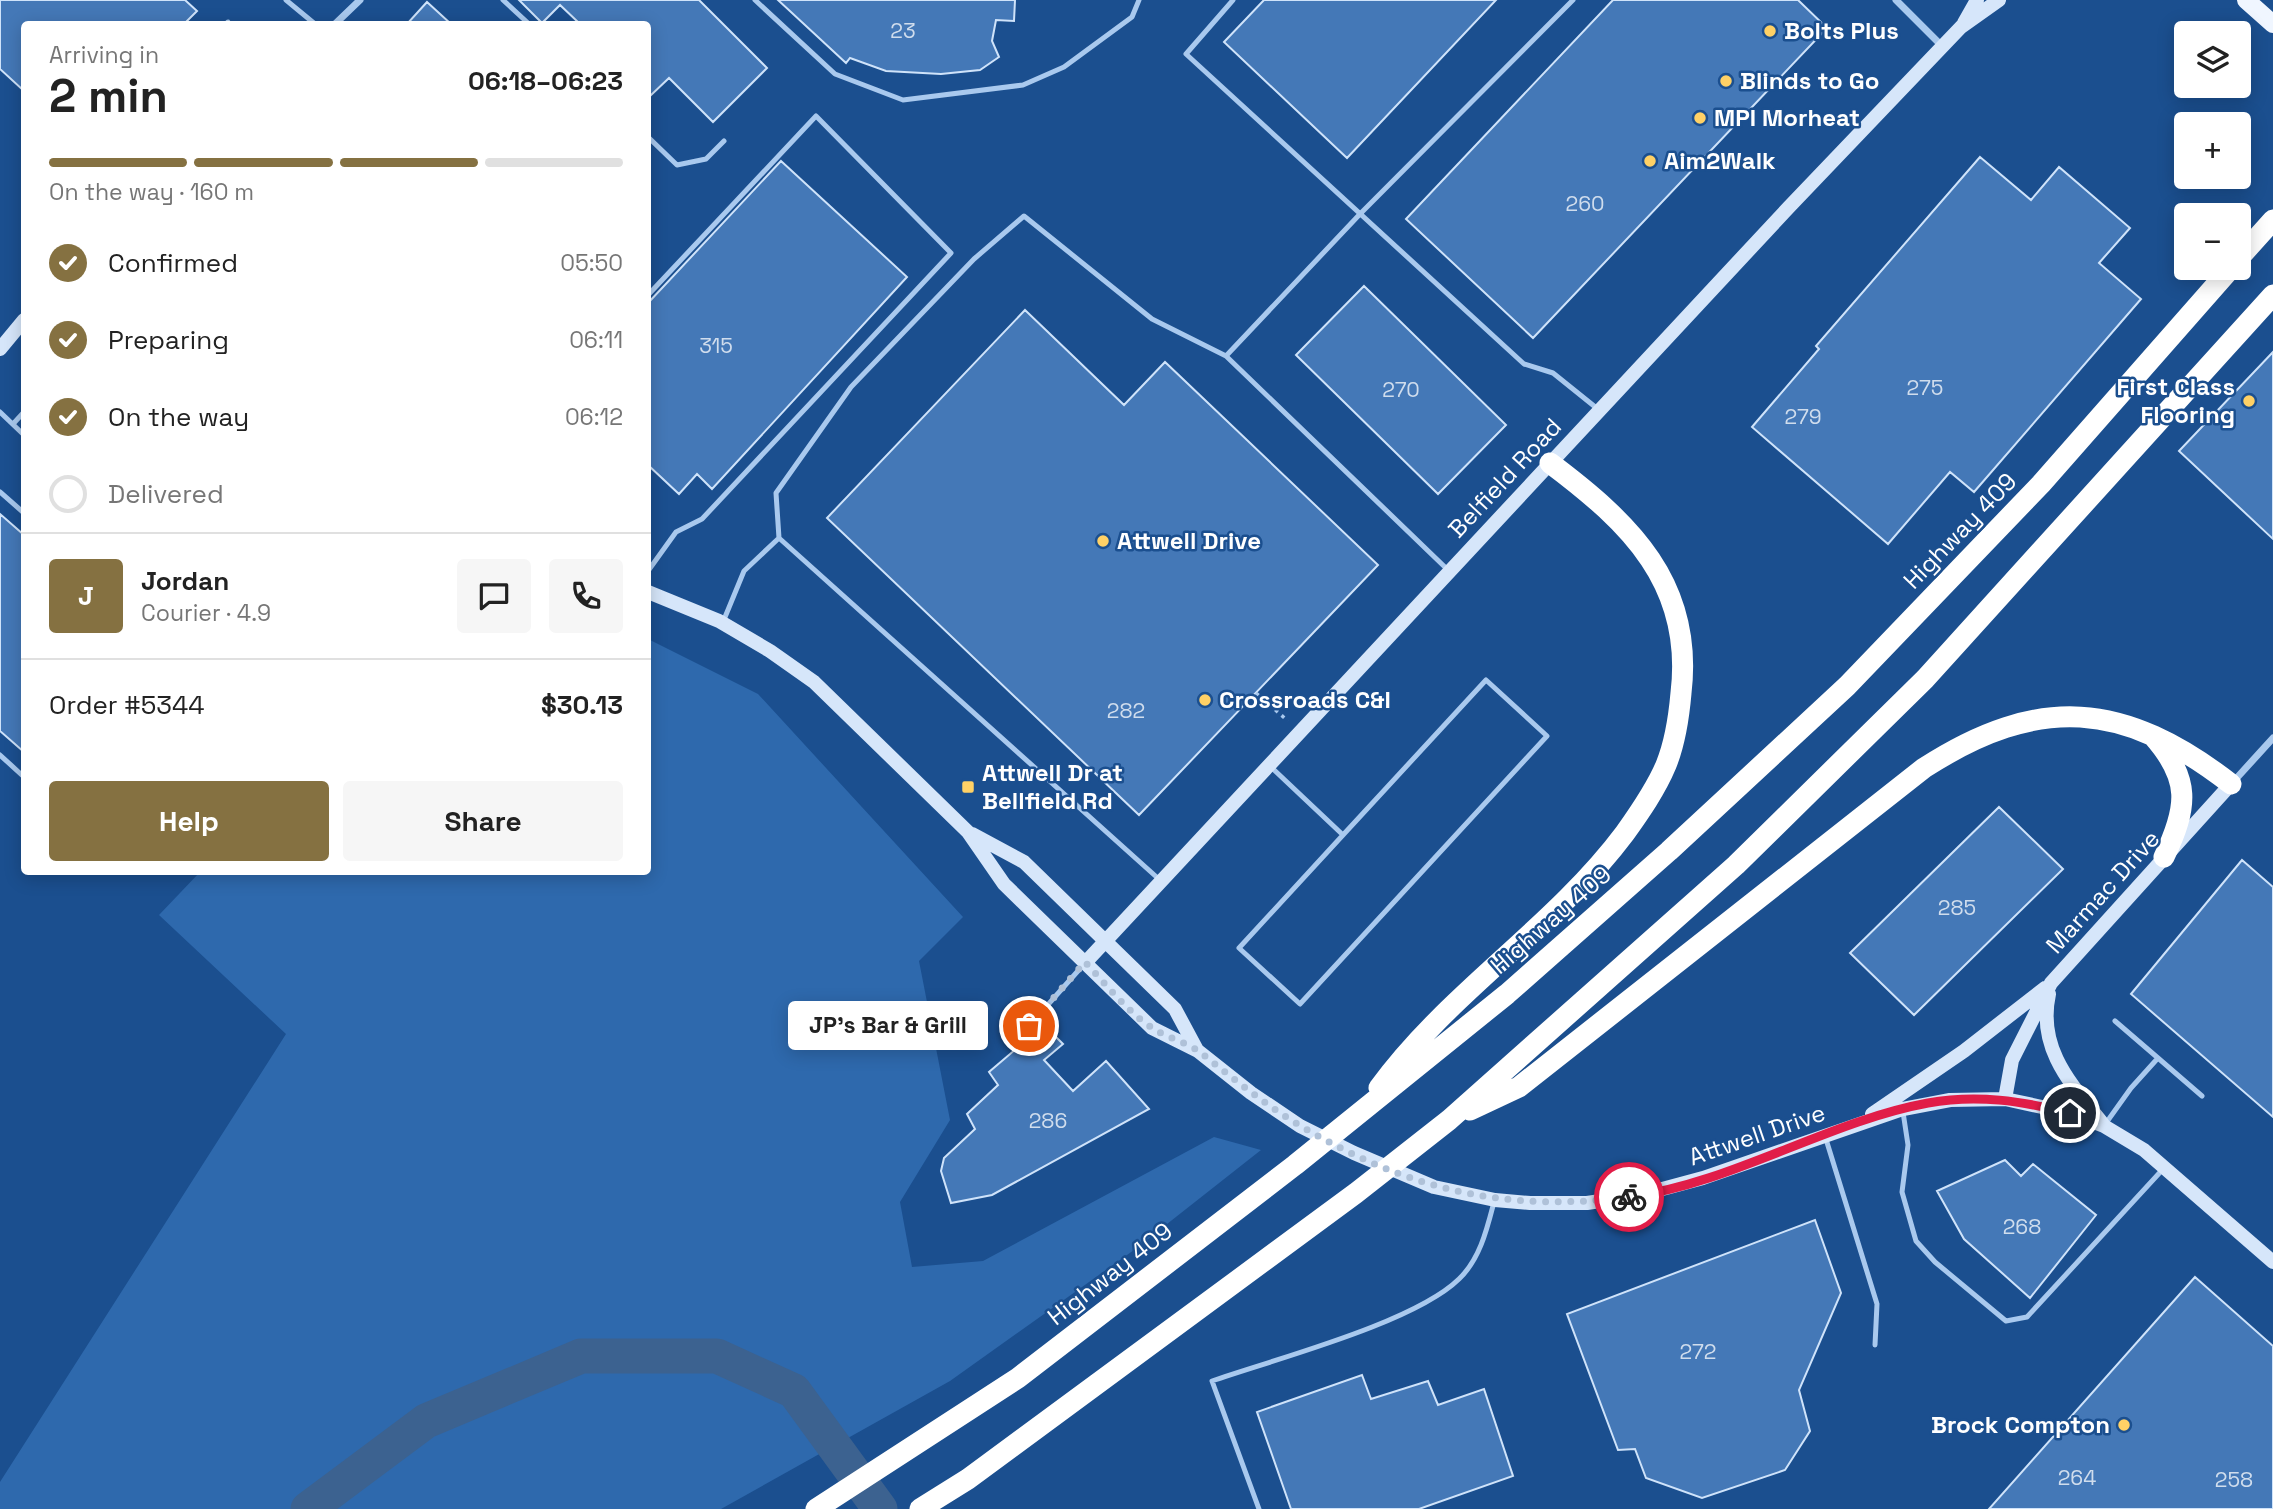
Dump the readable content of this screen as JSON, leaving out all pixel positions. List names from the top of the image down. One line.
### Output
{"streets":{"highway":["Highway 409"],"street":["Belfield Road","Marmac Drive","Attwell Drive"]},"crossings":[["Belfield Road","Attwell Drive"],["Marmac Drive","Attwell Drive"]],"places":{"other":["Bolts Plus","Blinds to Go","MPI Morheat","Aim2Walk","First Class Flooring","Attwell Drive","Crossroads C&I","JP's Bar & Grill","Brock Compton"],"transit":["Attwell Dr at Bellfield Rd"]},"house_numbers":["23","260","315","275","270","279","282","285","286","268","272","264","258"],"page":{"map_buttons":["+","−"],"heading":["2 min","Arriving in","06:18–06:23"],"panel":["Jordan","Courier · 4.9","Order #5344","$30.13"],"bar":"On the way · 160 m","list":[["Confirmed","05:50"],["Preparing","06:11"],["On the way","06:12"],"Delivered"],"round":"J","buttons":["Help","Share"],"bubble":"JP's Bar & Grill"}}
